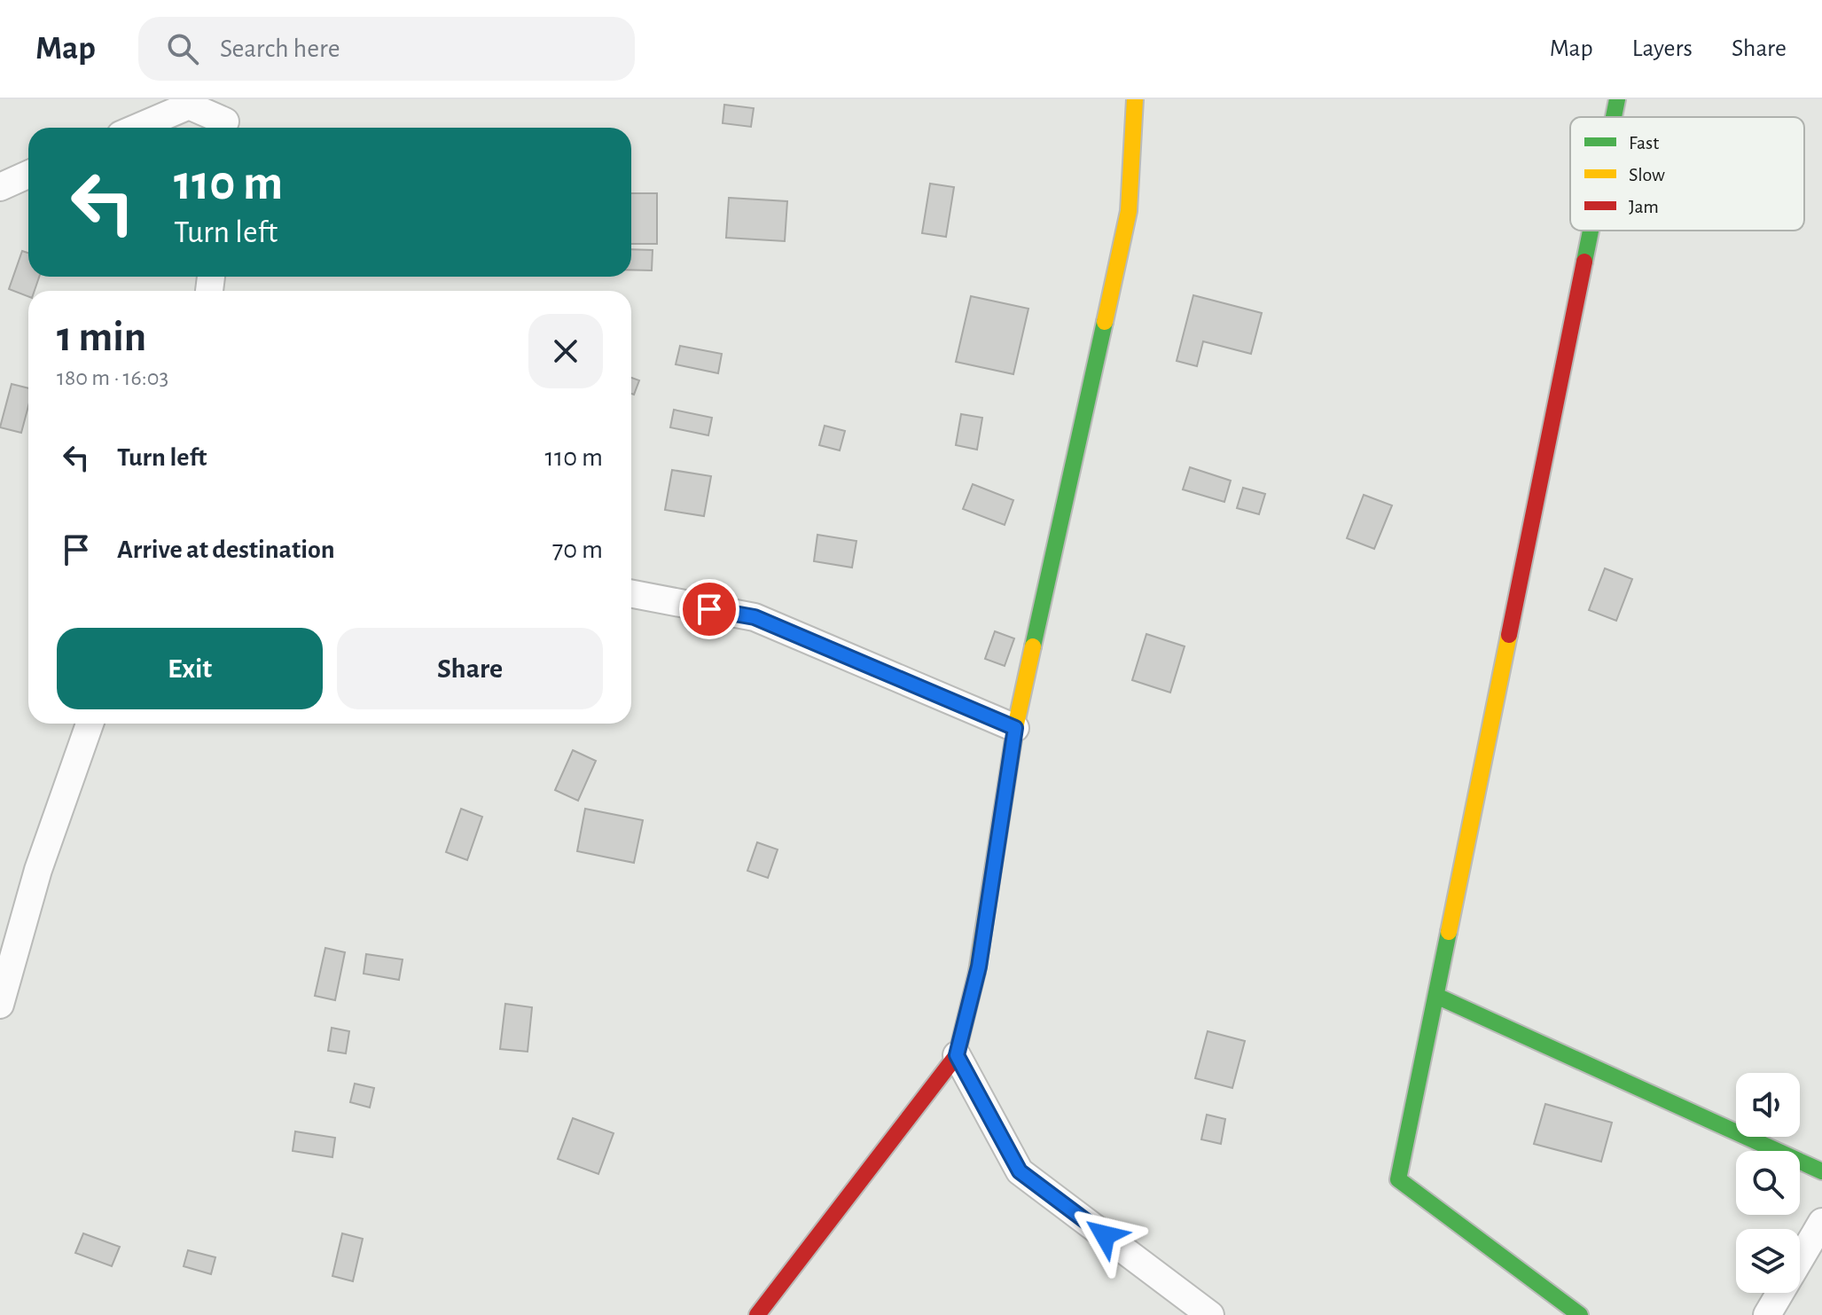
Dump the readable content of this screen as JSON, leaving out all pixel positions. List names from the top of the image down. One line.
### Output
{"legend":["Fast","Slow","Jam"],"page":{"header":"Map","search":"Search here","nav":["Map","Layers","Share"],"turn":["110 m","Turn left"],"heading":["1 min","180 m · 16:03"],"list":[{"name":"Turn left","value":"110 m"},{"name":"Arrive at destination","value":"70 m"}],"buttons":["Exit","Share"]}}
